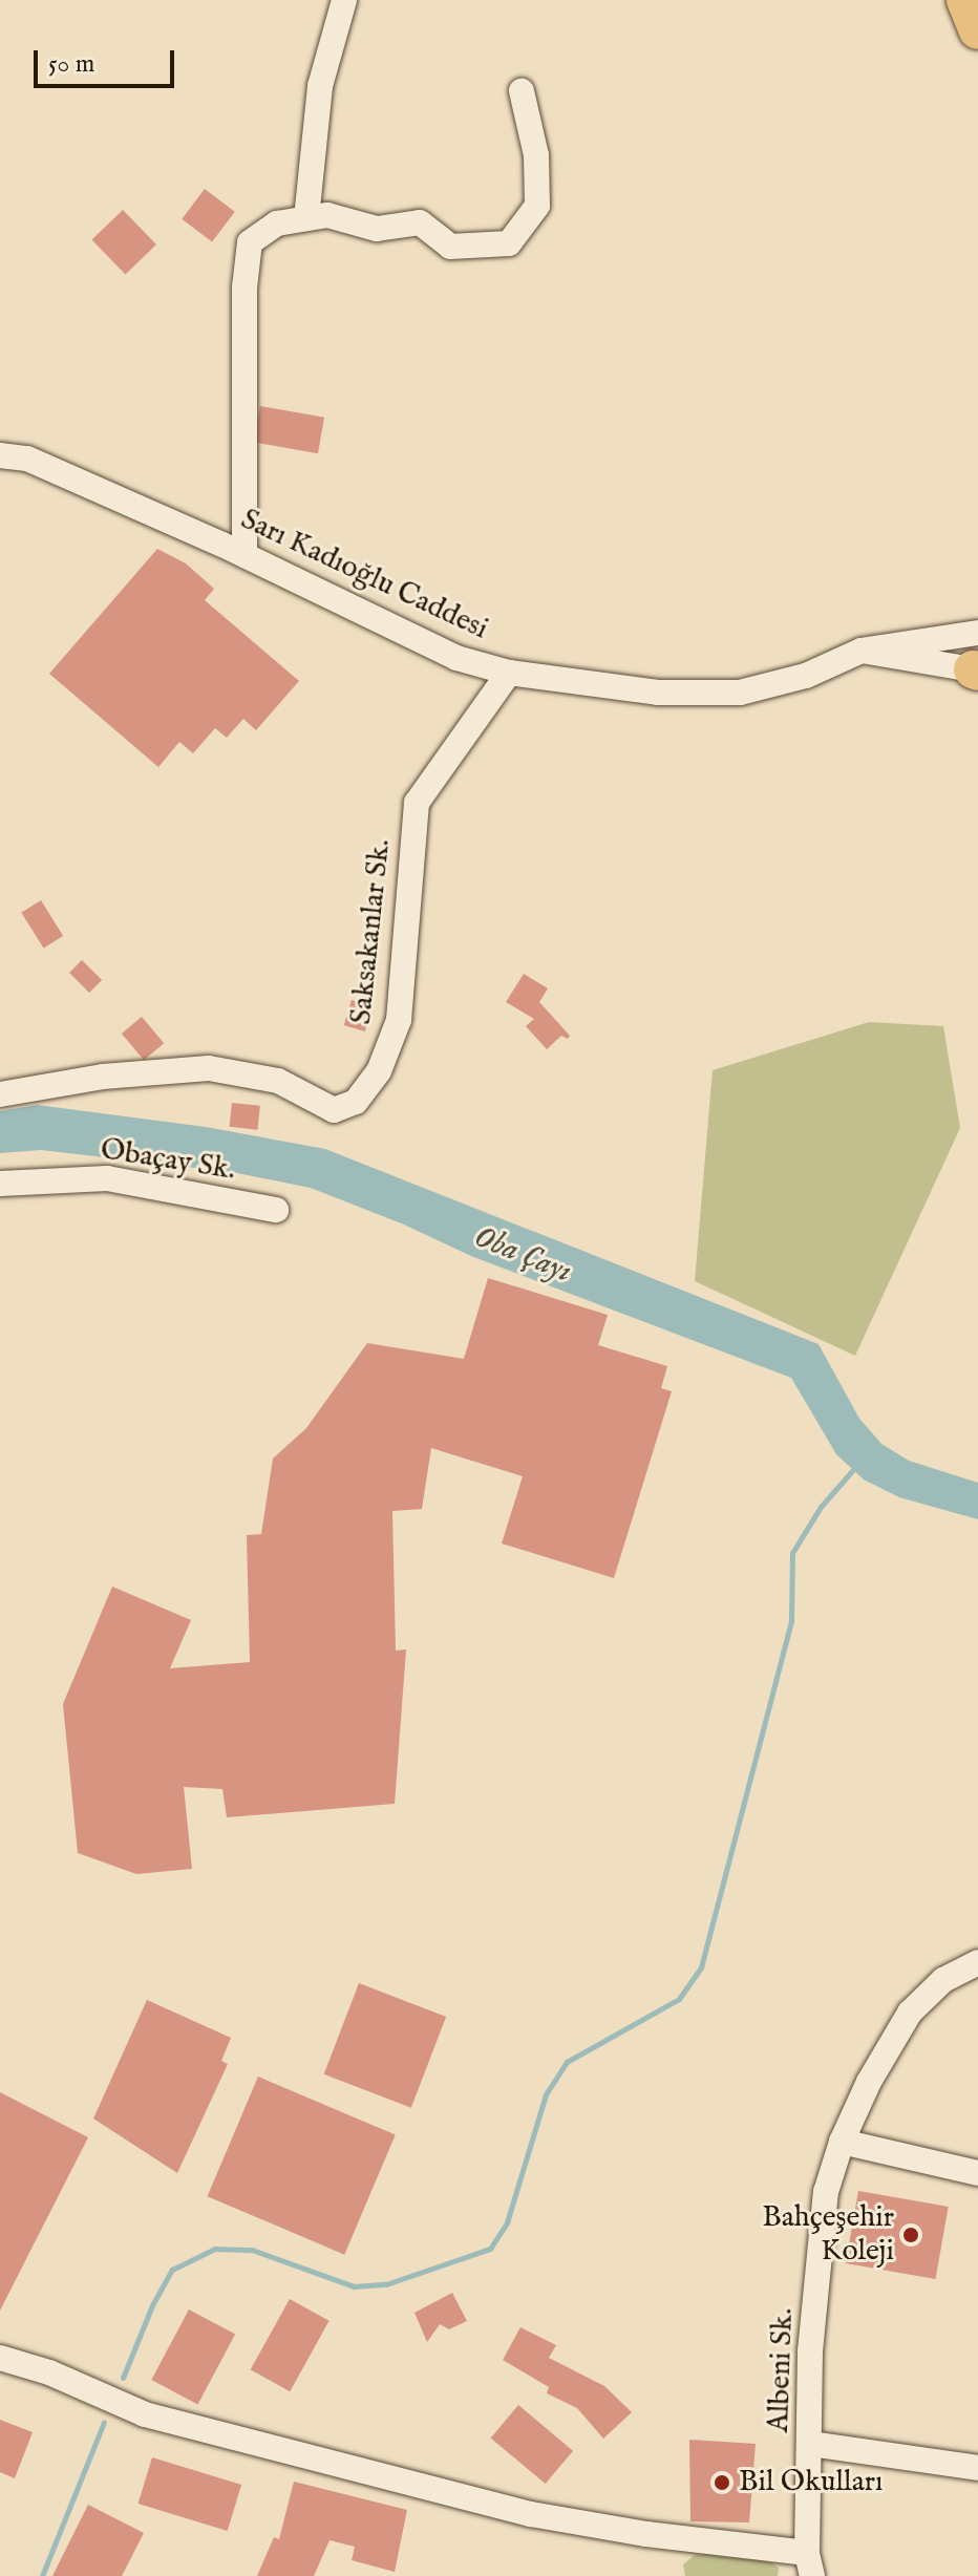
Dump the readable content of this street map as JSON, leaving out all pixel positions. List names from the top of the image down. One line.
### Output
{"streets":{"street":["Sarı Kadıoğlu Caddesi","Saksakanlar Sk.","Obaçay Sk.","Albeni Sk."]},"crossings":[["Sarı Kadıoğlu Caddesi","Saksakanlar Sk."]],"water":["Oba Çayı"],"places":["Bahçeşehir Koleji","Bil Okulları"],"scale_bar":"50 m"}
